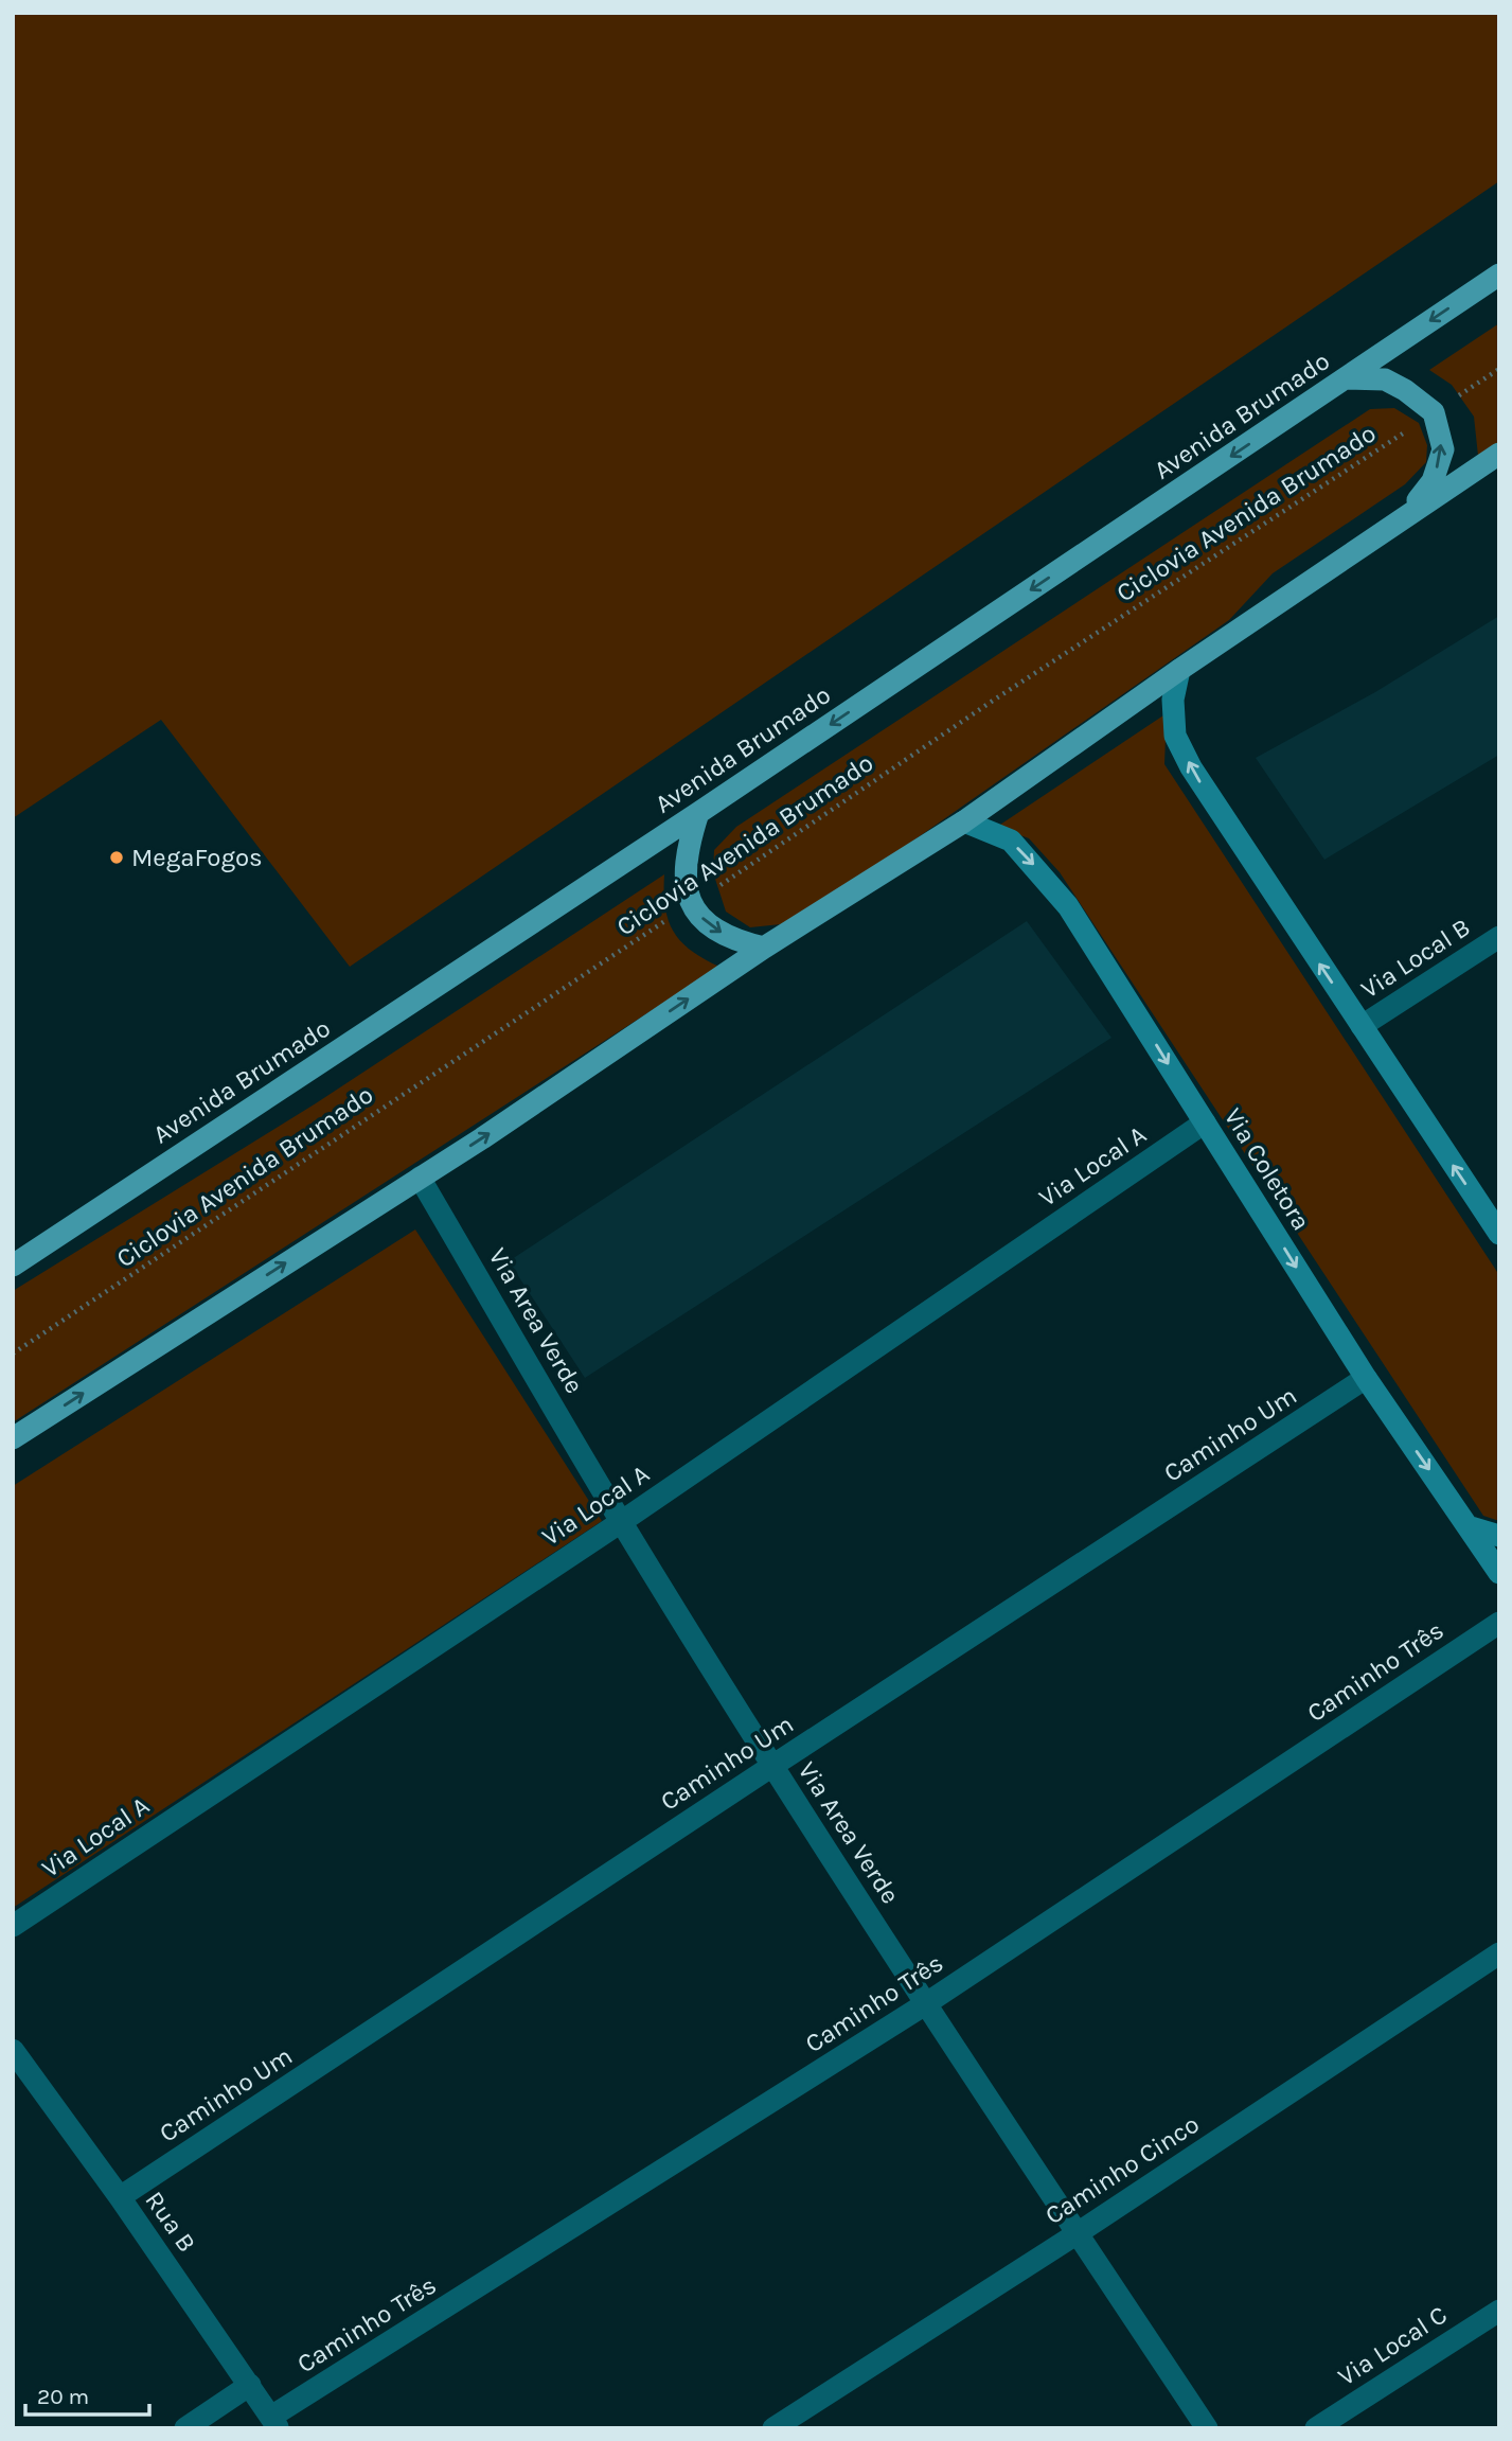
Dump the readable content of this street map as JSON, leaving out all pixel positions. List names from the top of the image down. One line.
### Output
{"streets":{"main road":["Avenida Brumado"],"street":["Via Local B","Via Local A","Via Coletora","Via Area Verde","Caminho Um","Caminho Três","Caminho Cinco","Rua B","Via Local C"],"path":["Ciclovia Avenida Brumado"]},"crossings":[["Via Local A","Via Coletora"],["Via Local A","Via Area Verde"],["Via Coletora","Caminho Um"],["Via Area Verde","Caminho Um"],["Via Area Verde","Caminho Três"],["Via Area Verde","Caminho Cinco"],["Caminho Um","Rua B"],["Caminho Três","Rua B"]],"places":["MegaFogos"],"scale_bar":"20 m"}
